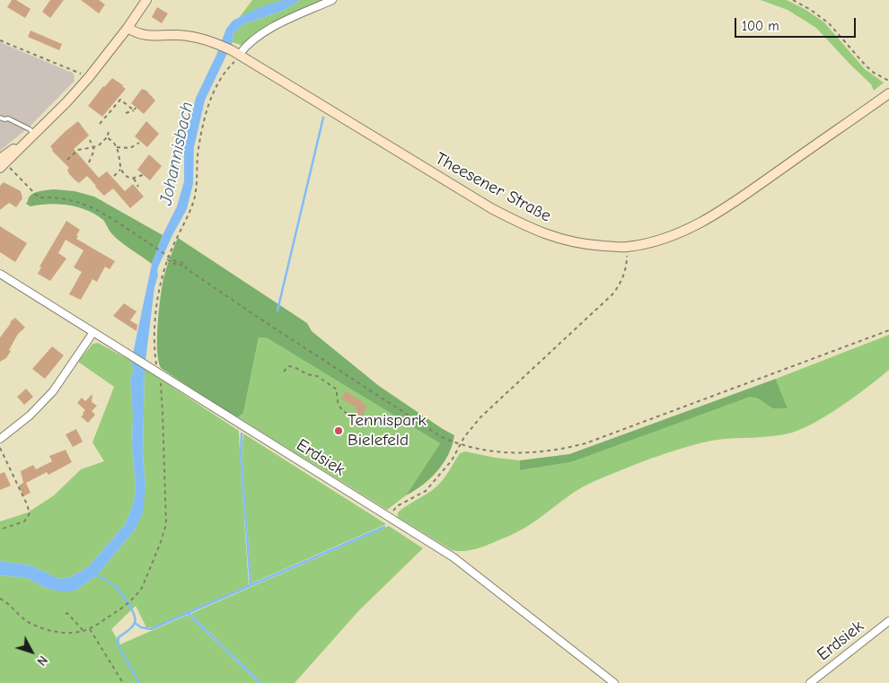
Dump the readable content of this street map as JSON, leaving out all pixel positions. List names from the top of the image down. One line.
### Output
{"streets":{"street":["Theesener Straße","Erdsiek"]},"water":["Johannisbach"],"places":["Tennispark Bielefeld"],"scale_bar":"100 m","north":"bottom right"}
